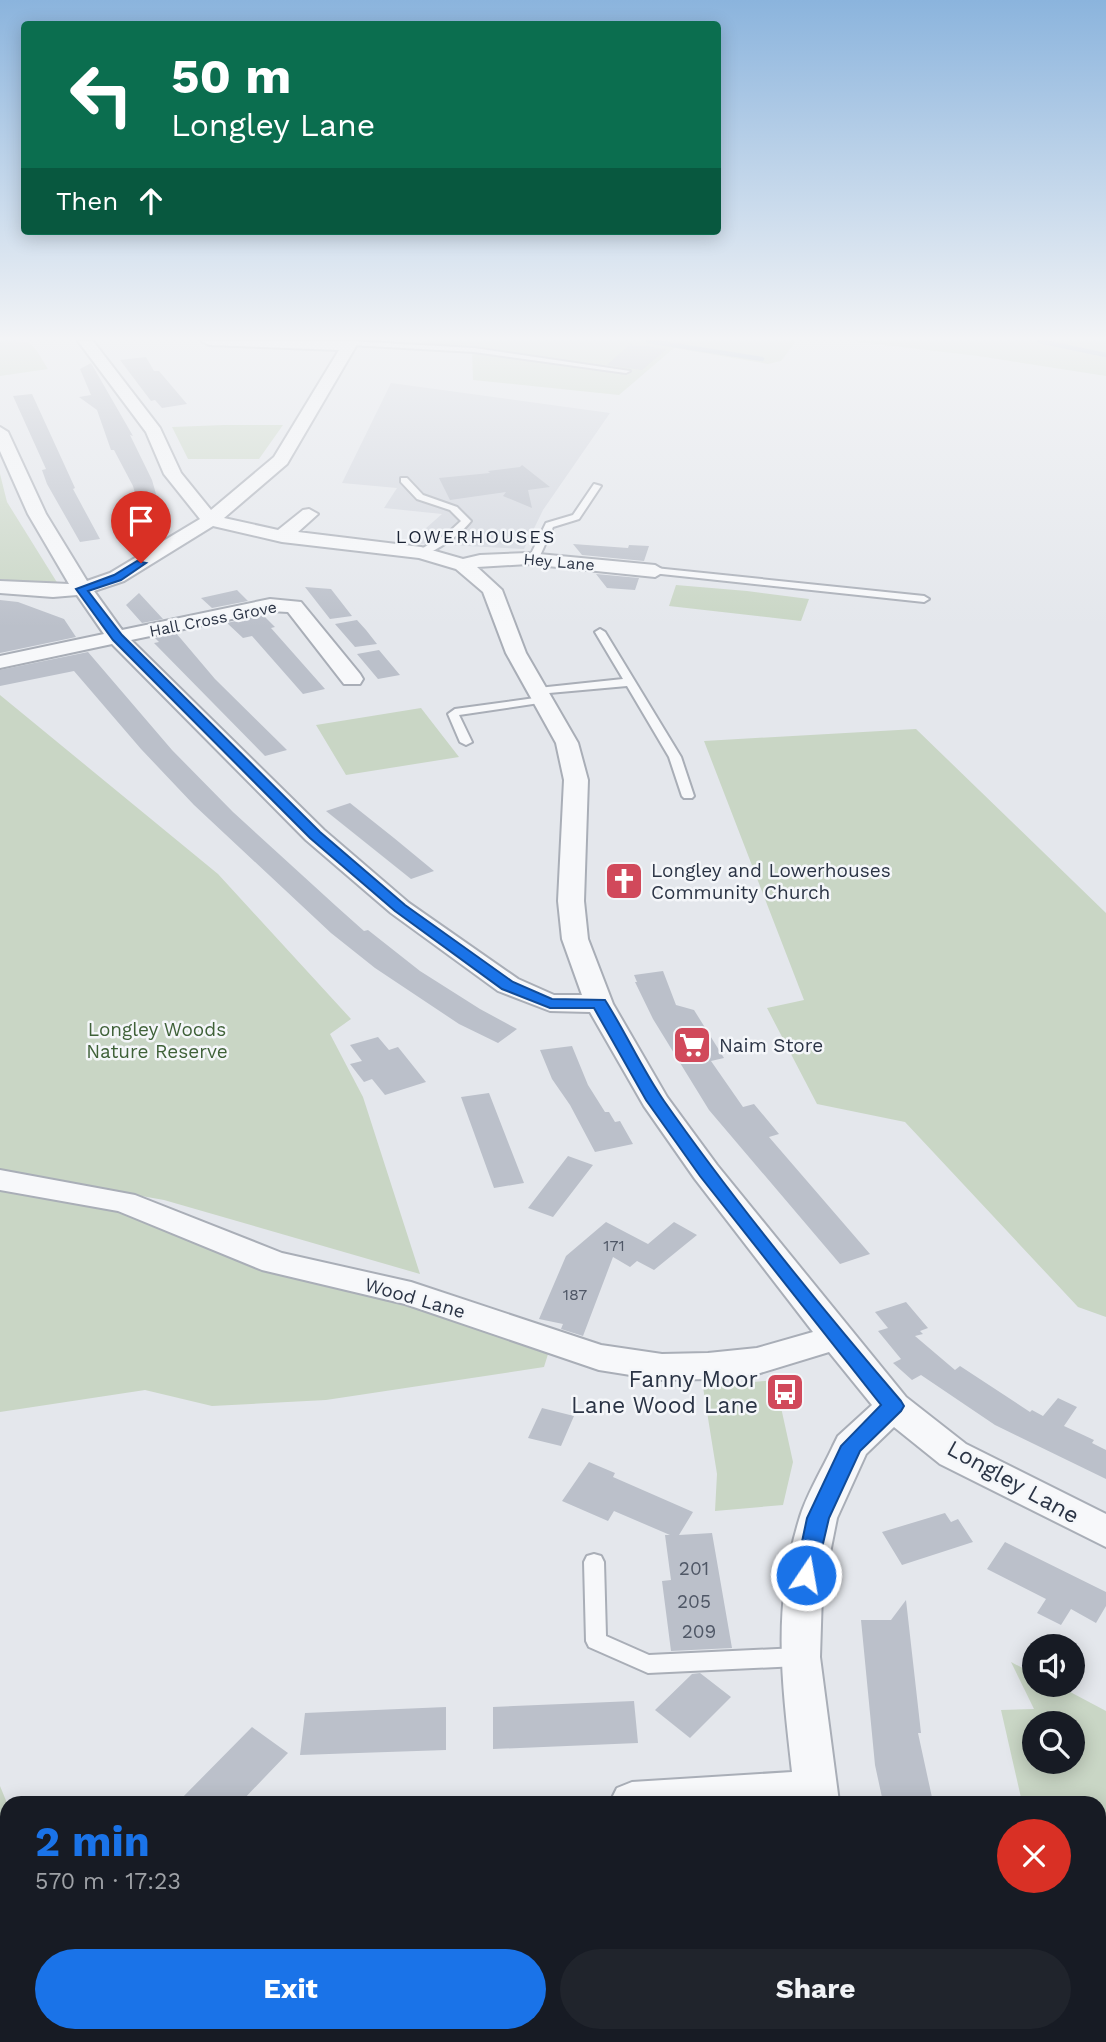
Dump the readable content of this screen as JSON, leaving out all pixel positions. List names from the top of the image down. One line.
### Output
{"streets":{"street":["Hey Lane","Hall Cross Grove","Wood Lane","Longley Lane"]},"crossings":[["Hey Lane","Longley Lane"],["Wood Lane","Longley Lane"]],"districts":["LOWERHOUSES"],"parks":["Longley Woods Nature Reserve"],"places":{"church":["Longley and Lowerhouses Community Church"],"supermarket":["Naim Store"],"bus stop":["Fanny Moor Lane Wood Lane"]},"house_numbers":["171","187","201","205","209"],"page":{"turn":["50 m","Longley Lane"],"then":"Then","heading":["2 min","570 m · 17:23"],"buttons":["Exit","Share"]}}
